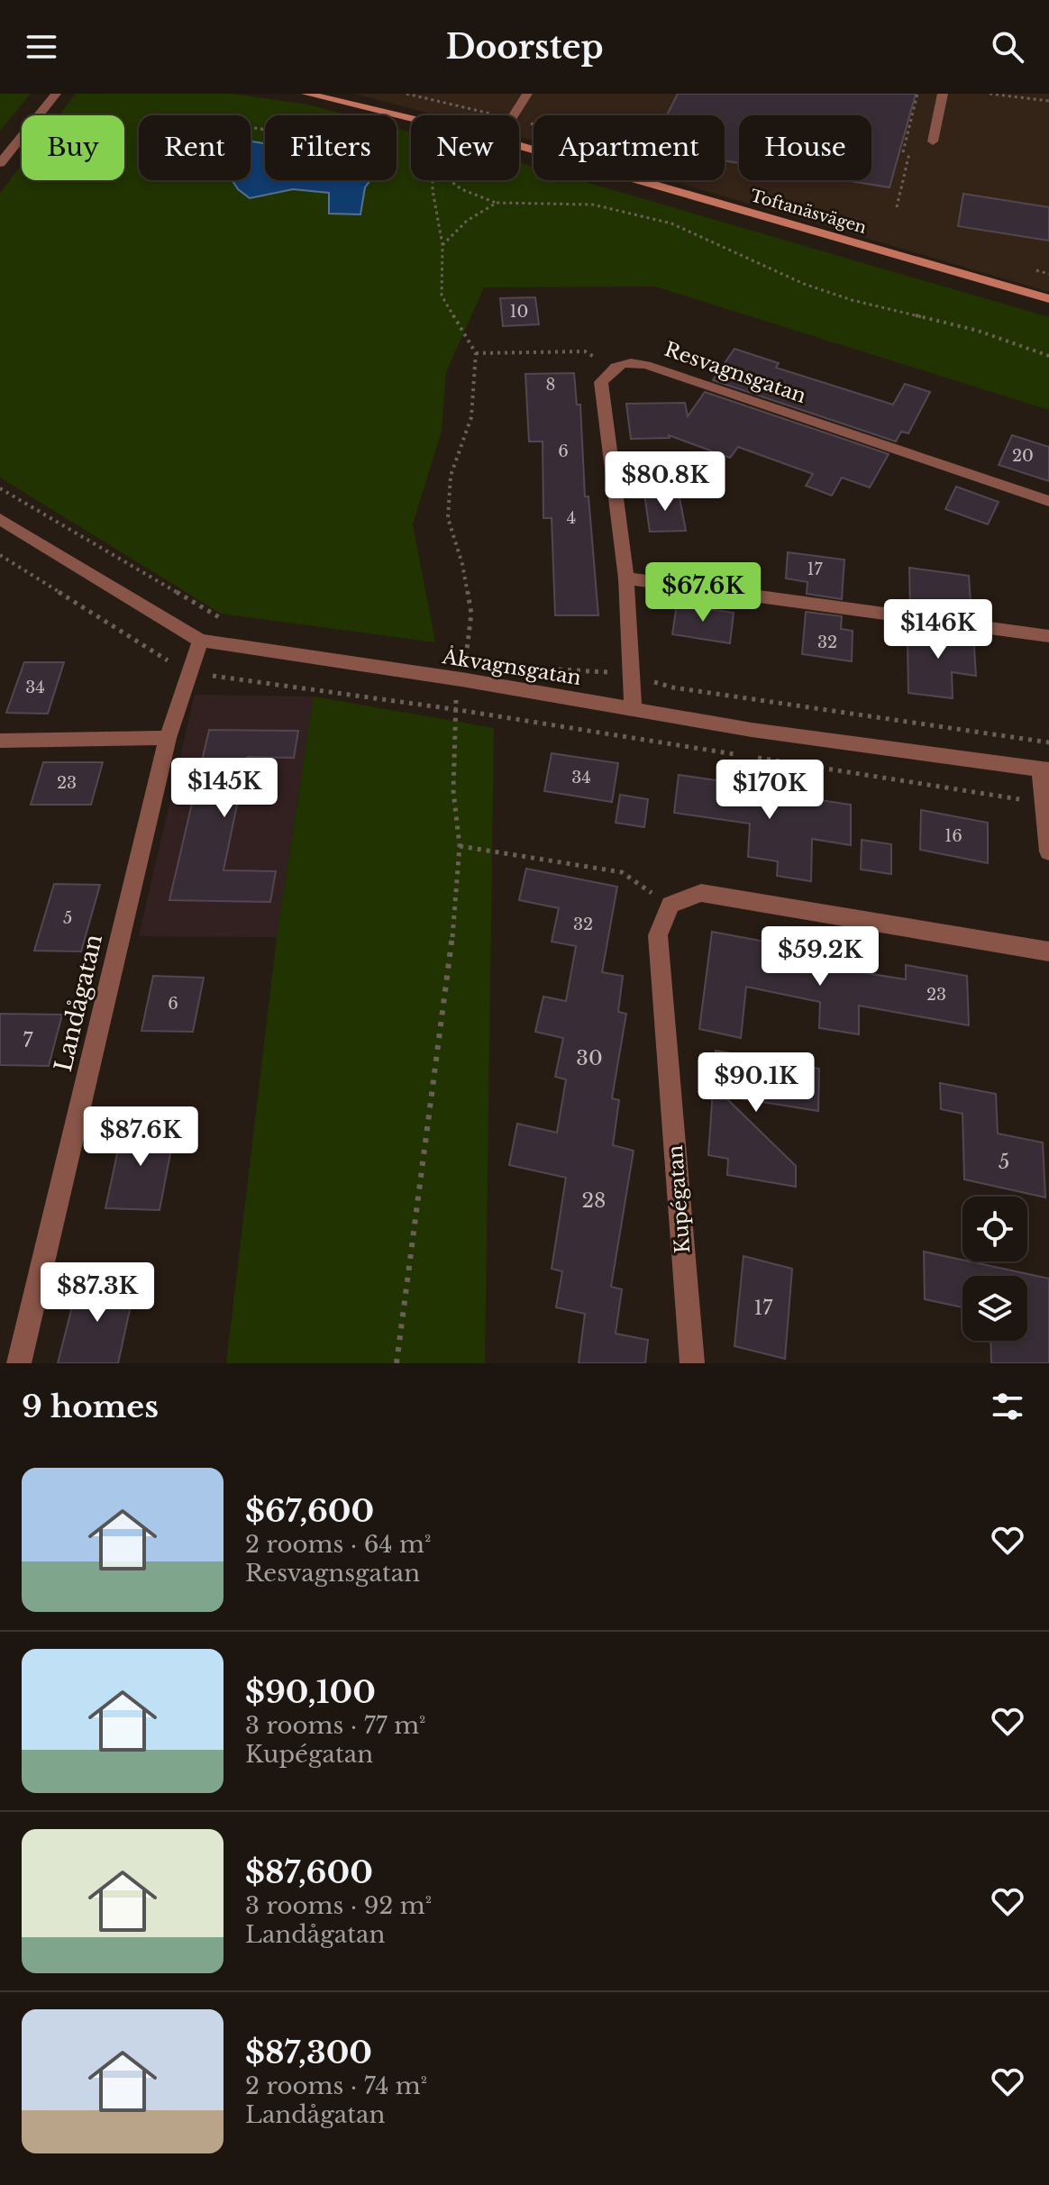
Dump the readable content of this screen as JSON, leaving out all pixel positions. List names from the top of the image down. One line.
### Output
{"streets":{"street":["Toftanäsvägen","Resvagnsgatan","Åkvagnsgatan","Landågatan","Kupégatan"]},"crossings":[["Åkvagnsgatan","Landågatan"]],"house_numbers":["10","8","6","20","4","17","32","34","34","23","16","5","32","23","6","7","30","5","28","17"],"page":{"header":"Doorstep","chip":["Buy","Rent","Filters","New","Apartment","House"],"price":["$80.8K","$67.6K","$146K","$145K","$170K","$59.2K","$90.1K","$87.6K","$87.3K"],"heading":"9 homes","list":[{"name":"$67,600","note":"2 rooms · 64 m² · Resvagnsgatan"},{"name":"$90,100","note":"3 rooms · 77 m² · Kupégatan"},{"name":"$87,600","note":"3 rooms · 92 m² · Landågatan"},{"name":"$87,300","note":"2 rooms · 74 m² · Landågatan"}]}}
